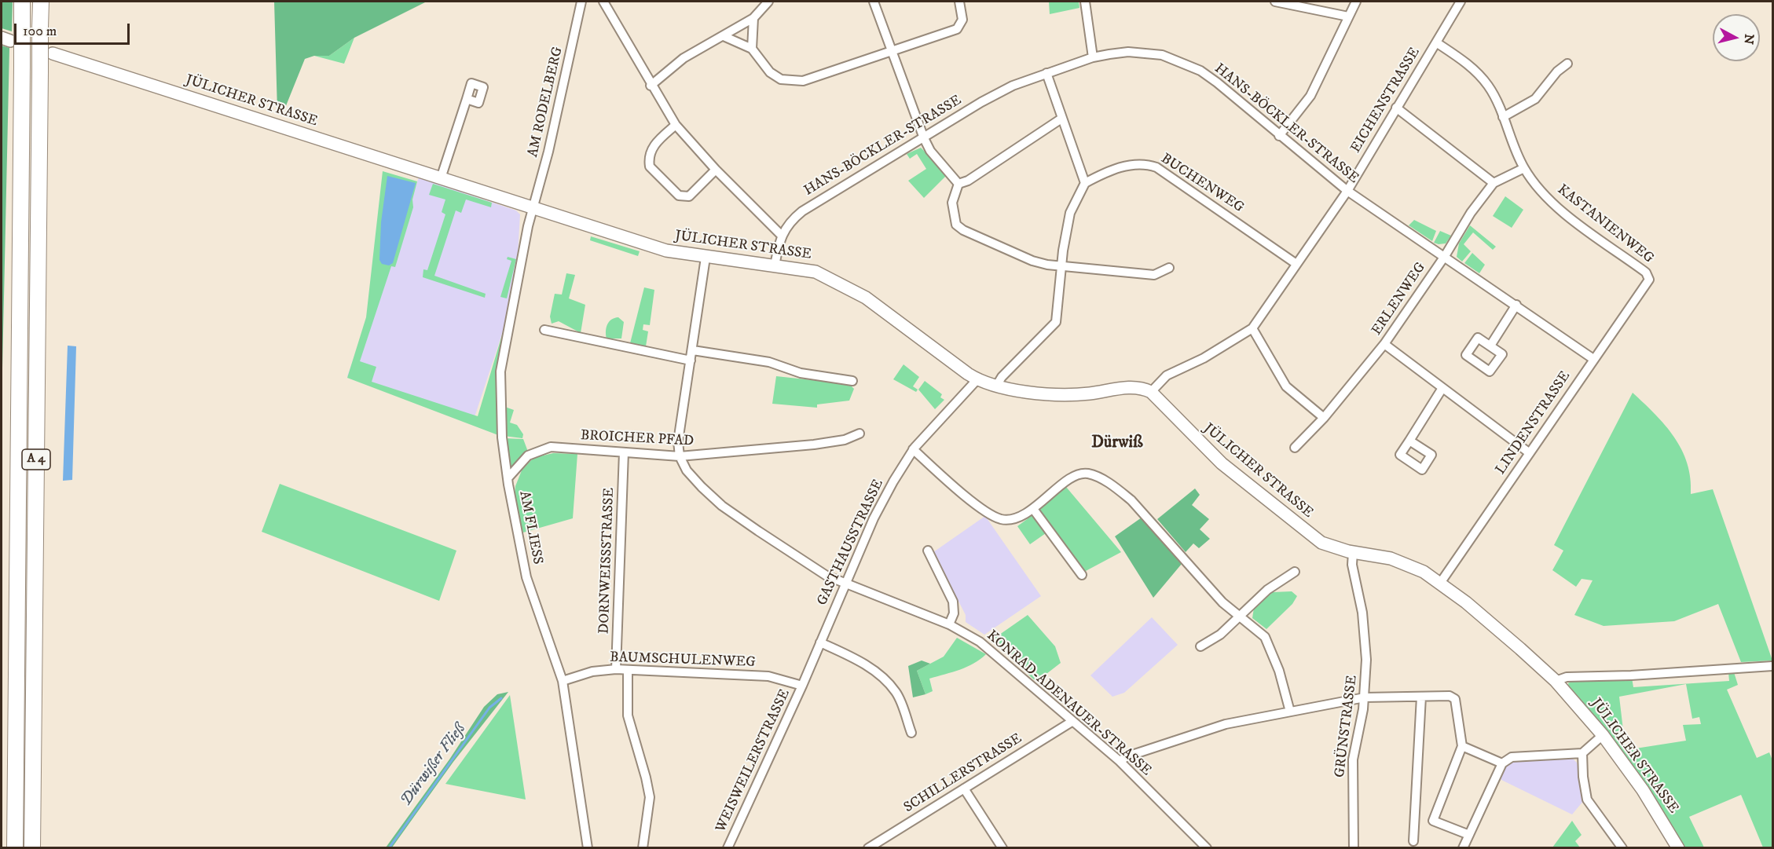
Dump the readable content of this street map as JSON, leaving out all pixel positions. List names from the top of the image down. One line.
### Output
{"streets":{"highway":["A 4"],"street":["EICHENSTRASSE","JÜLICHER STRASSE","AM RODELBERG","HANS-BÖCKLER-STRASSE","BUCHENWEG","KASTANIENWEG","ERLENWEG","LINDENSTRASSE","BROICHER PFAD","AM FLIESS","GASTHAUSSTRASSE","DORNWEISSSTRASSE","BAUMSCHULENWEG","KONRAD-ADENAUER-STRASSE","GRÜNSTRASSE","WEISWEILERSTRASSE","SCHILLERSTRASSE"]},"crossings":[["EICHENSTRASSE","JÜLICHER STRASSE"],["EICHENSTRASSE","HANS-BÖCKLER-STRASSE"],["EICHENSTRASSE","BUCHENWEG"],["EICHENSTRASSE","KASTANIENWEG"],["JÜLICHER STRASSE","AM RODELBERG"],["JÜLICHER STRASSE","HANS-BÖCKLER-STRASSE"],["JÜLICHER STRASSE","LINDENSTRASSE"],["JÜLICHER STRASSE","AM FLIESS"],["JÜLICHER STRASSE","GASTHAUSSTRASSE"],["JÜLICHER STRASSE","GRÜNSTRASSE"],["AM RODELBERG","AM FLIESS"],["HANS-BÖCKLER-STRASSE","ERLENWEG"],["HANS-BÖCKLER-STRASSE","LINDENSTRASSE"],["KASTANIENWEG","ERLENWEG"],["KASTANIENWEG","LINDENSTRASSE"],["BROICHER PFAD","AM FLIESS"],["BROICHER PFAD","DORNWEISSSTRASSE"],["BROICHER PFAD","KONRAD-ADENAUER-STRASSE"],["AM FLIESS","BAUMSCHULENWEG"],["GASTHAUSSTRASSE","BAUMSCHULENWEG"],["GASTHAUSSTRASSE","KONRAD-ADENAUER-STRASSE"],["GASTHAUSSTRASSE","WEISWEILERSTRASSE"],["DORNWEISSSTRASSE","BAUMSCHULENWEG"],["BAUMSCHULENWEG","WEISWEILERSTRASSE"],["KONRAD-ADENAUER-STRASSE","SCHILLERSTRASSE"]],"districts":["Dürwiß"],"water":["Dürwißer Fließ"],"scale_bar":"100 m","north":"right"}
